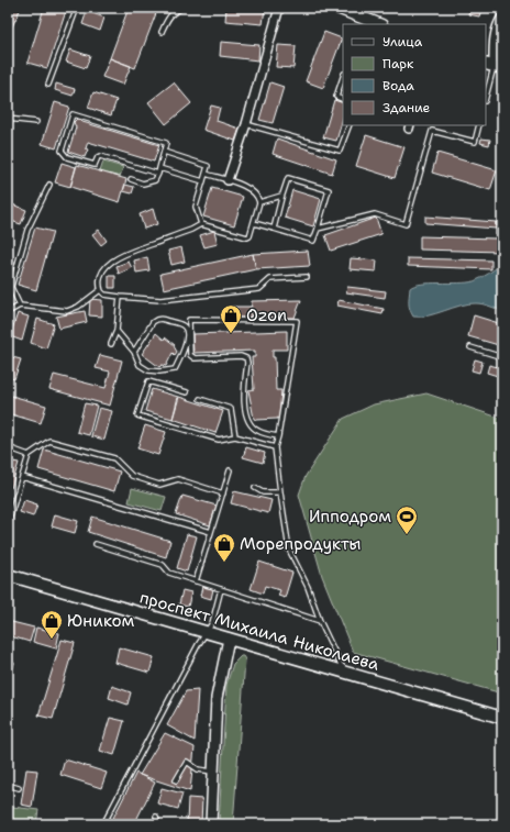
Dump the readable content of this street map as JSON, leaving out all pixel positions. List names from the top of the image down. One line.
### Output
{"streets":{"main road":["проспект Михаила Николаева"]},"places":{"shop":["Ozon","Морепродукты","Юником"],"sports":["Ипподром"]},"legend":["Улица","Парк","Вода","Здание"]}
